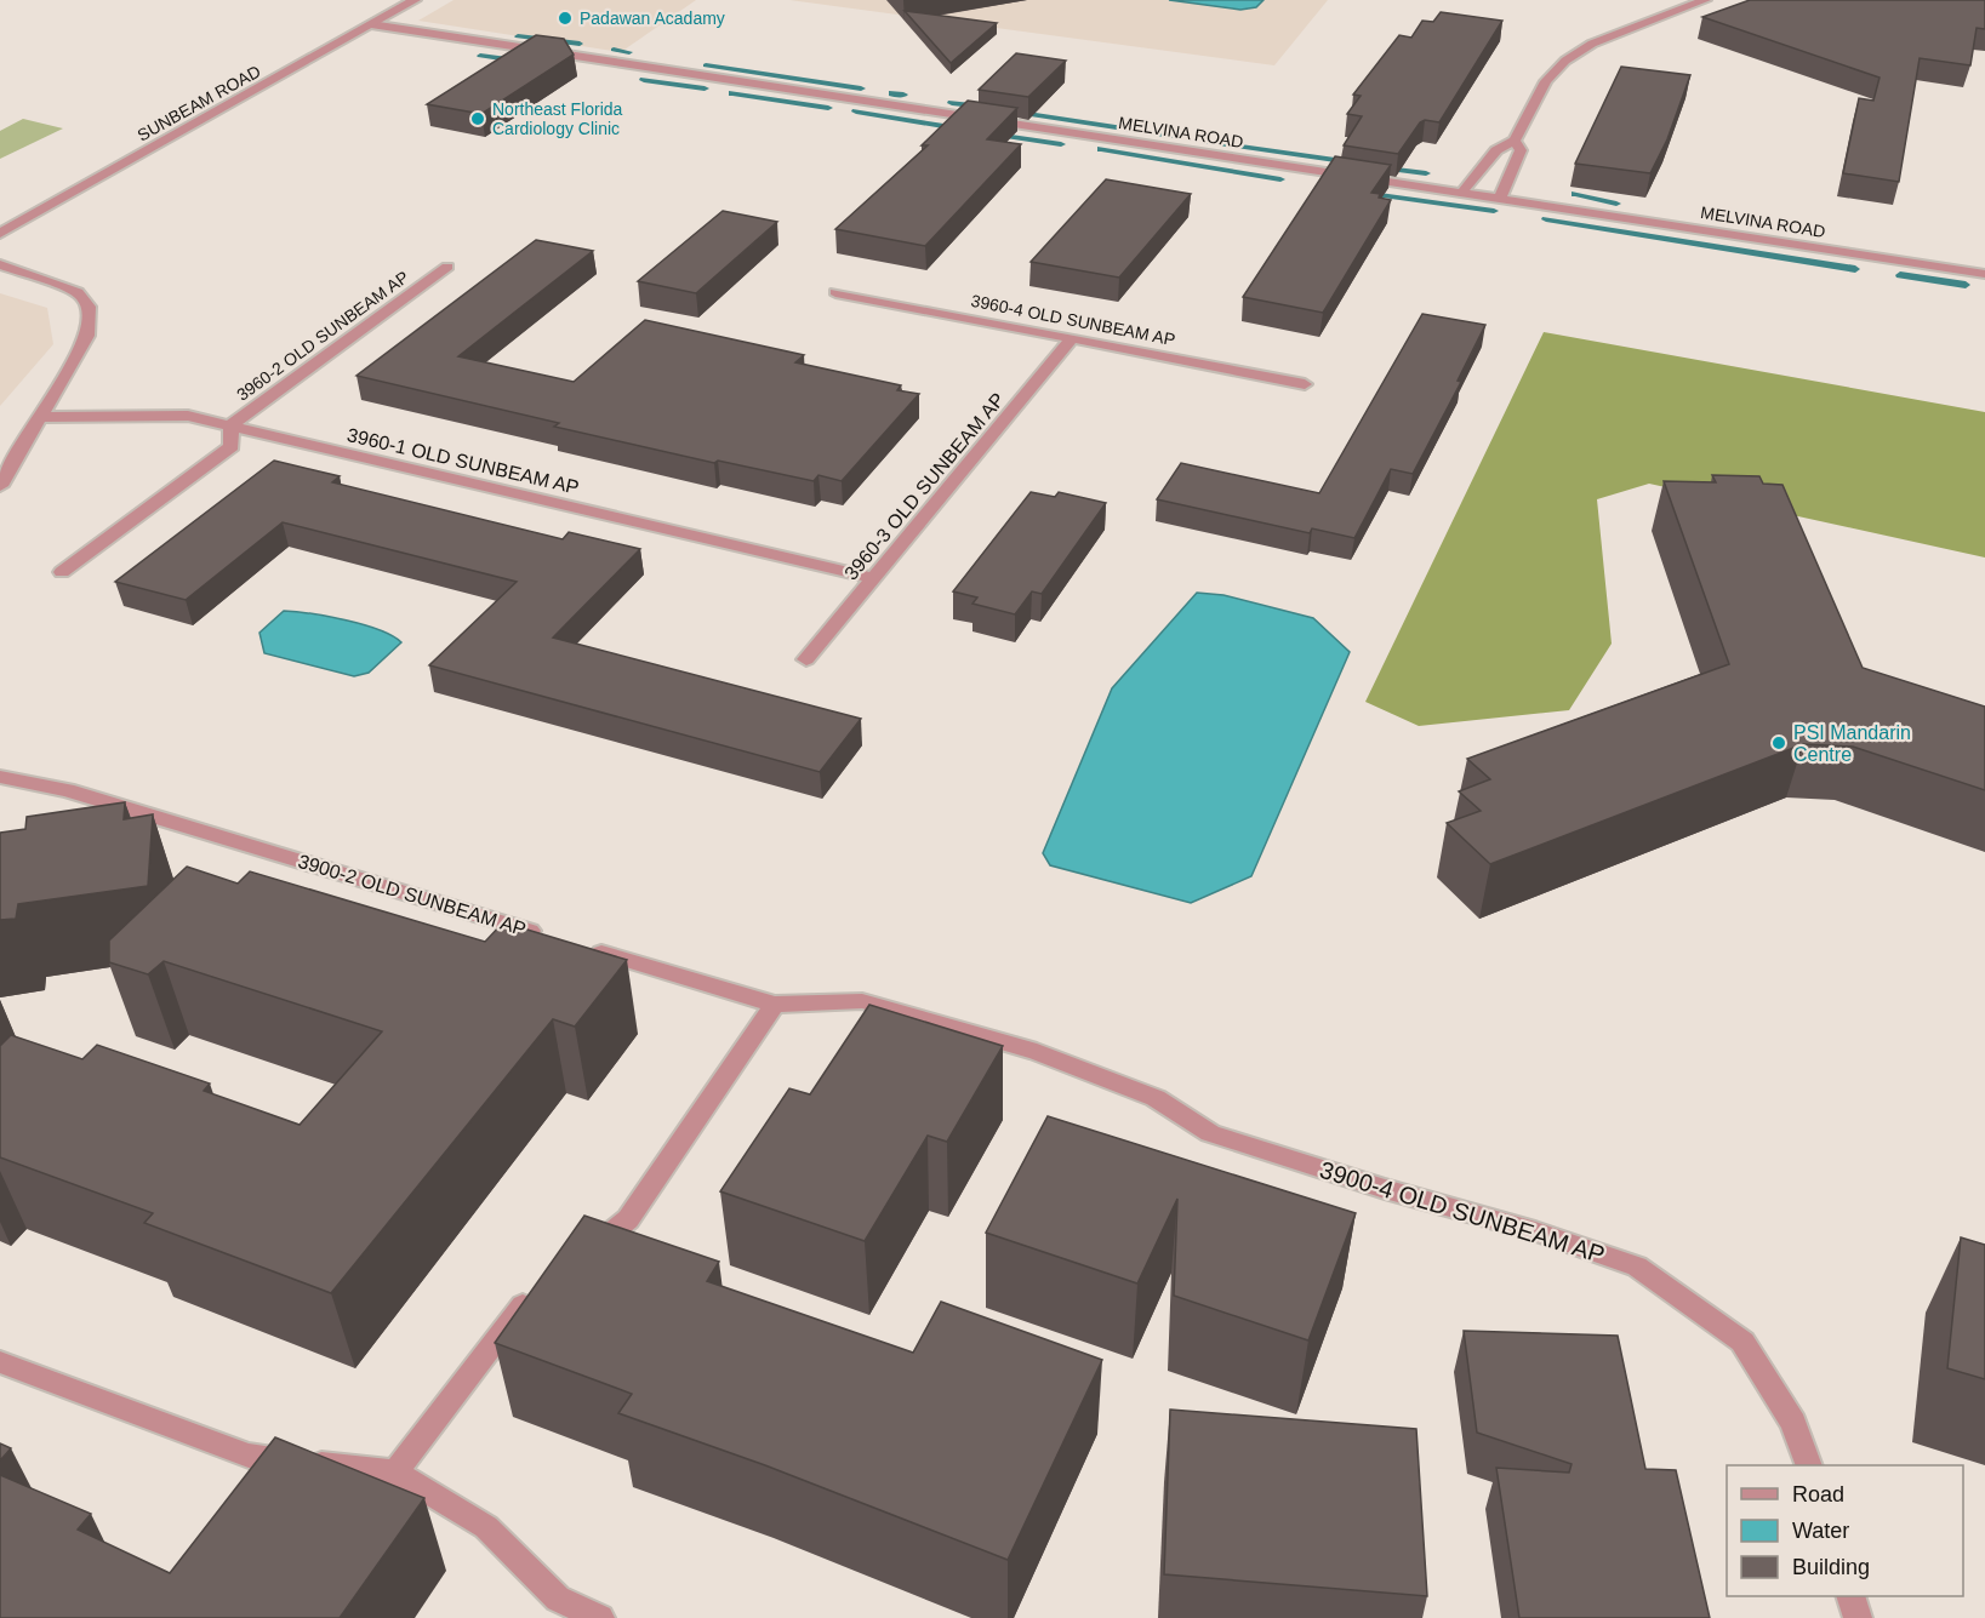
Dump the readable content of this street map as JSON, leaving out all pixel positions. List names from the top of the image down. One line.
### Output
{"streets":{"street":["SUNBEAM ROAD","MELVINA ROAD","3960-4 OLD SUNBEAM AP","3960-2 OLD SUNBEAM AP","3960-1 OLD SUNBEAM AP","3960-3 OLD SUNBEAM AP","3900-2 OLD SUNBEAM AP","3900-4 OLD SUNBEAM AP"]},"crossings":[["SUNBEAM ROAD","MELVINA ROAD"],["3960-4 OLD SUNBEAM AP","3960-3 OLD SUNBEAM AP"],["3960-2 OLD SUNBEAM AP","3960-1 OLD SUNBEAM AP"],["3960-1 OLD SUNBEAM AP","3960-3 OLD SUNBEAM AP"]],"places":["Padawan Acadamy","Northeast Florida Cardiology Clinic","PSI Mandarin Centre"],"legend":["Road","Water","Building"]}
